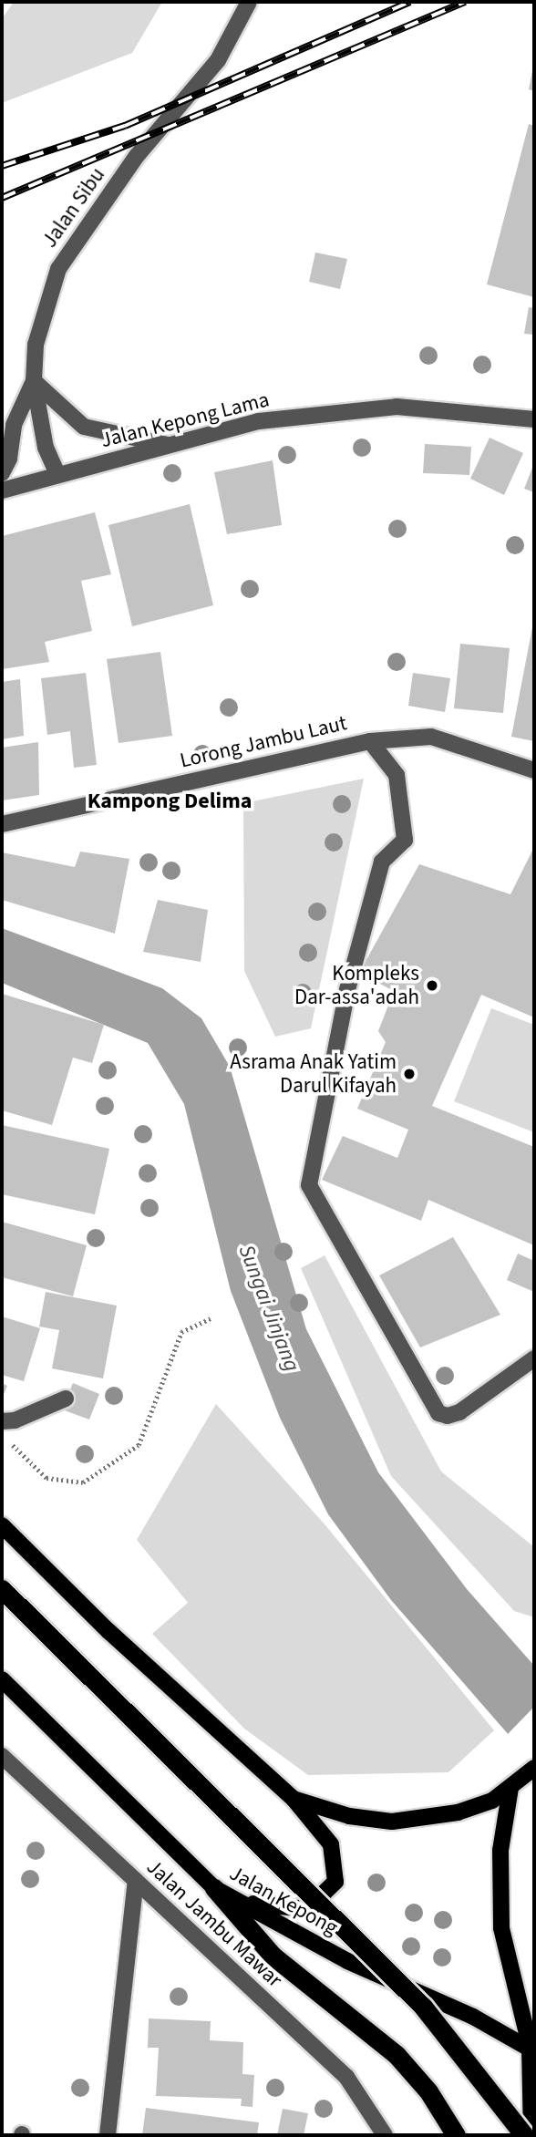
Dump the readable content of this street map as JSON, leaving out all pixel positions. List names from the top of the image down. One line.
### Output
{"streets":{"main road":["Jalan Kepong"],"street":["Jalan Sibu","Jalan Kepong Lama","Lorong Jambu Laut","Jalan Jambu Mawar"]},"crossings":[["Jalan Sibu","Jalan Kepong Lama"]],"districts":["Kampong Delima"],"water":["Sungai Jinjang"],"places":["Kompleks Dar-assa'adah","Asrama Anak Yatim Darul Kifayah"]}
